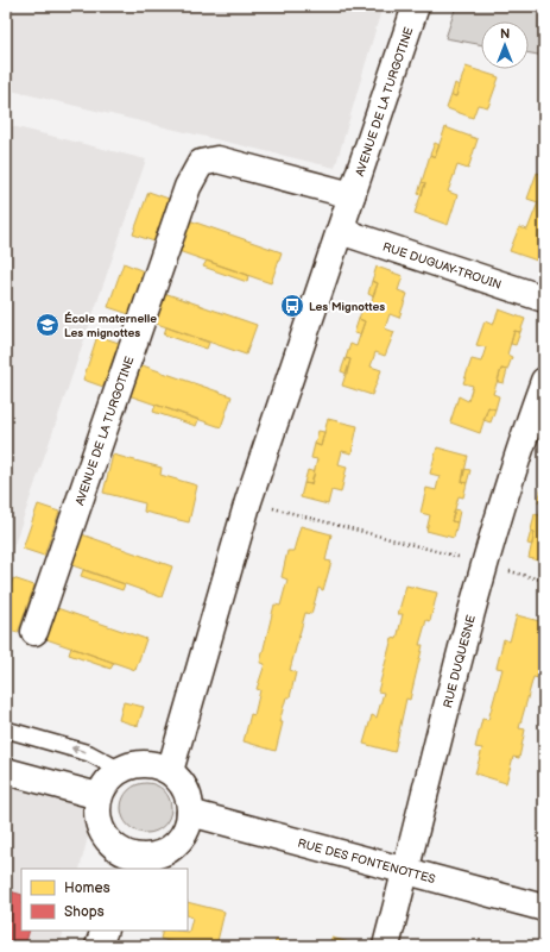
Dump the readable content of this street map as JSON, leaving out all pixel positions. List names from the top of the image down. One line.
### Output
{"streets":{"street":["AVENUE DE LA TURGOTINE","RUE DUGUAY-TROUIN","RUE DUQUESNE","RUE DES FONTENOTTES"]},"crossings":[["AVENUE DE LA TURGOTINE","RUE DUGUAY-TROUIN"],["AVENUE DE LA TURGOTINE","RUE DES FONTENOTTES"],["RUE DUQUESNE","RUE DES FONTENOTTES"]],"places":{"bus stop":["Les Mignottes"],"school or university":["École maternelle Les mignottes"]},"legend":["Homes","Shops"],"north":"top"}
